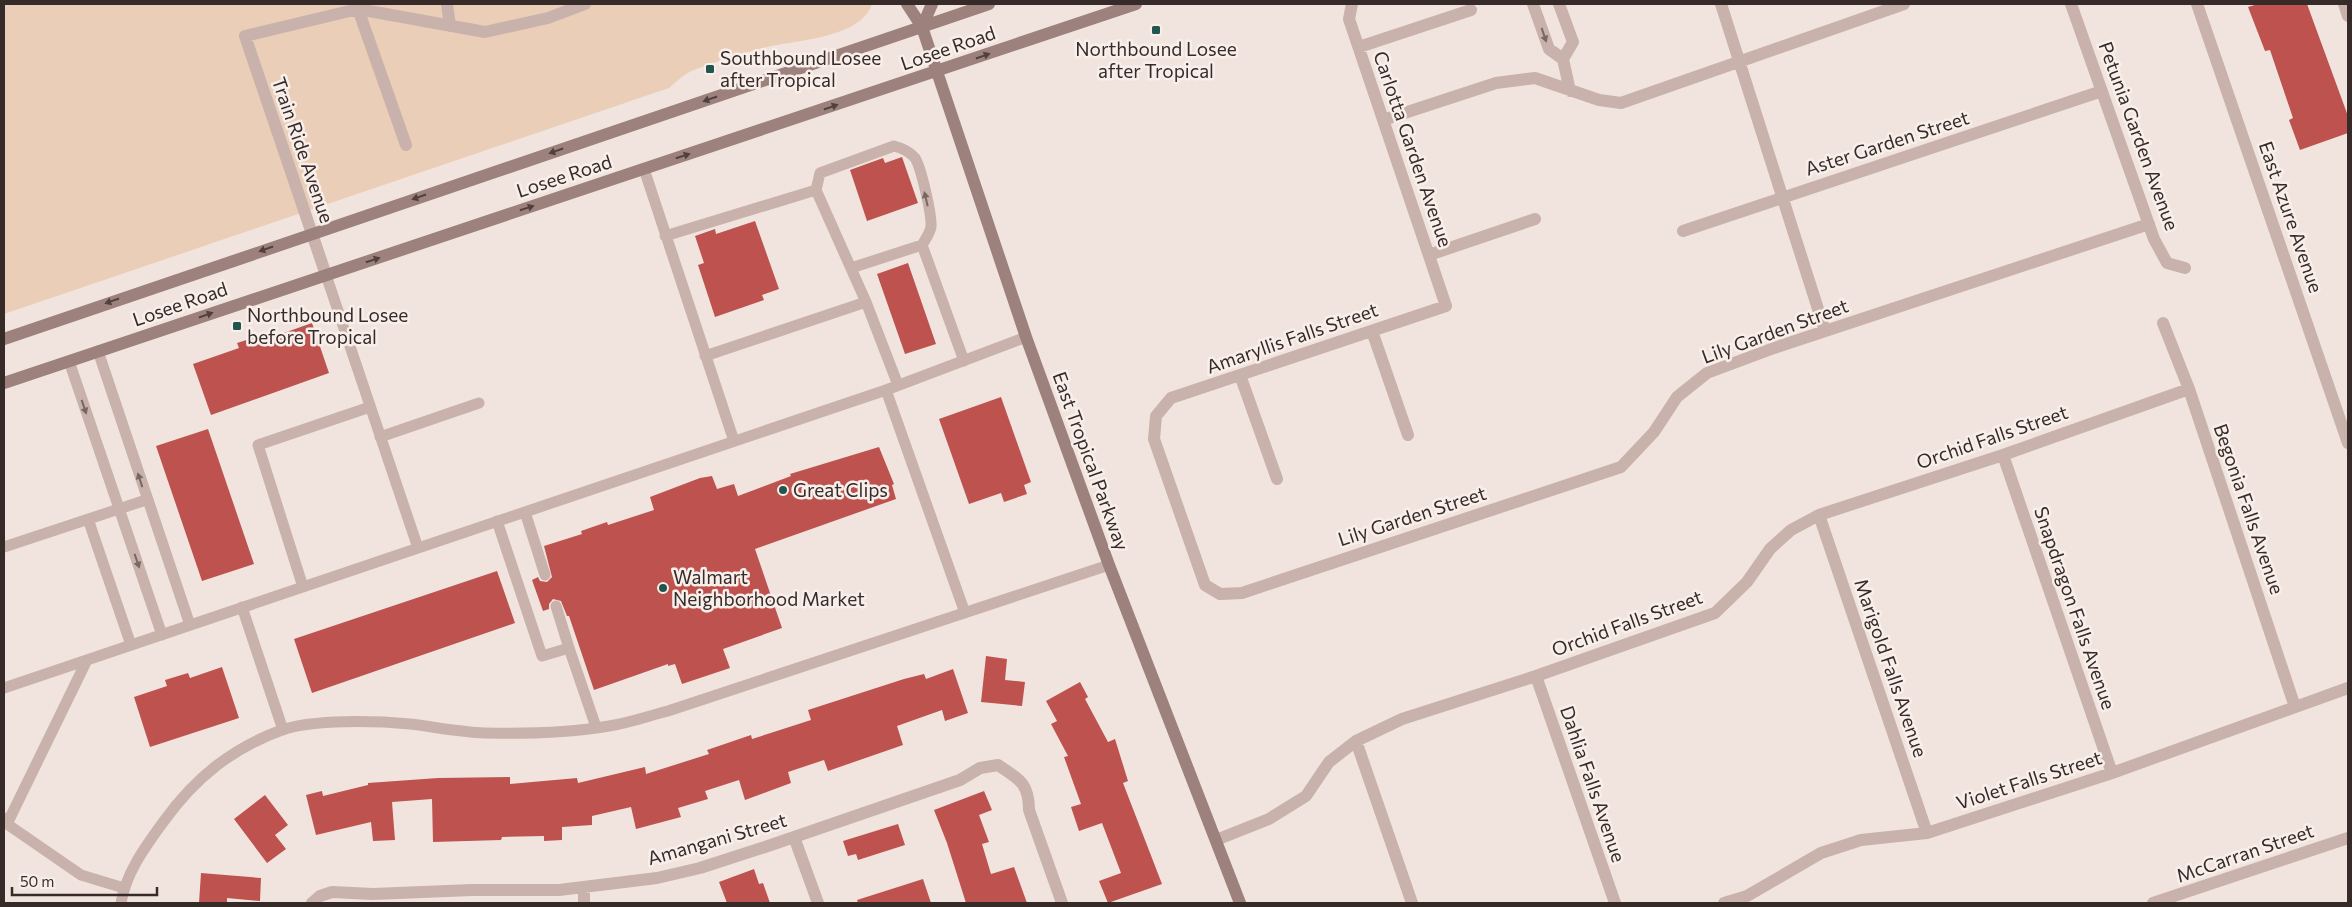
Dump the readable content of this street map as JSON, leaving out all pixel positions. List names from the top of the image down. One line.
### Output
{"streets":{"main road":["Losee Road","East Tropical Parkway"],"street":["Petunia Garden Avenue","Aster Garden Street","Carlotta Garden Avenue","Train Ride Avenue","East Azure Avenue","Lily Garden Street","Amaryllis Falls Street","Orchid Falls Street","Begonia Falls Avenue","Snapdragon Falls Avenue","Marigold Falls Avenue","Violet Falls Street","Dahlia Falls Avenue","Amangani Street","McCarran Street"]},"crossings":[["Losee Road","Train Ride Avenue"],["Losee Road","East Tropical Parkway"],["Petunia Garden Avenue","Aster Garden Street"],["Petunia Garden Avenue","Lily Garden Street"],["Carlotta Garden Avenue","Amaryllis Falls Street"],["Lily Garden Street","Amaryllis Falls Street"],["Orchid Falls Street","East Tropical Parkway"],["Orchid Falls Street","Begonia Falls Avenue"],["Orchid Falls Street","Snapdragon Falls Avenue"],["Orchid Falls Street","Marigold Falls Avenue"],["Orchid Falls Street","Dahlia Falls Avenue"],["Begonia Falls Avenue","Violet Falls Street"],["Snapdragon Falls Avenue","Violet Falls Street"],["Marigold Falls Avenue","Violet Falls Street"]],"places":{"transit":["Northbound Losee after Tropical","Southbound Losee after Tropical","Northbound Losee before Tropical"],"other":["Great Clips","Walmart Neighborhood Market"]},"scale_bar":"50 m"}
